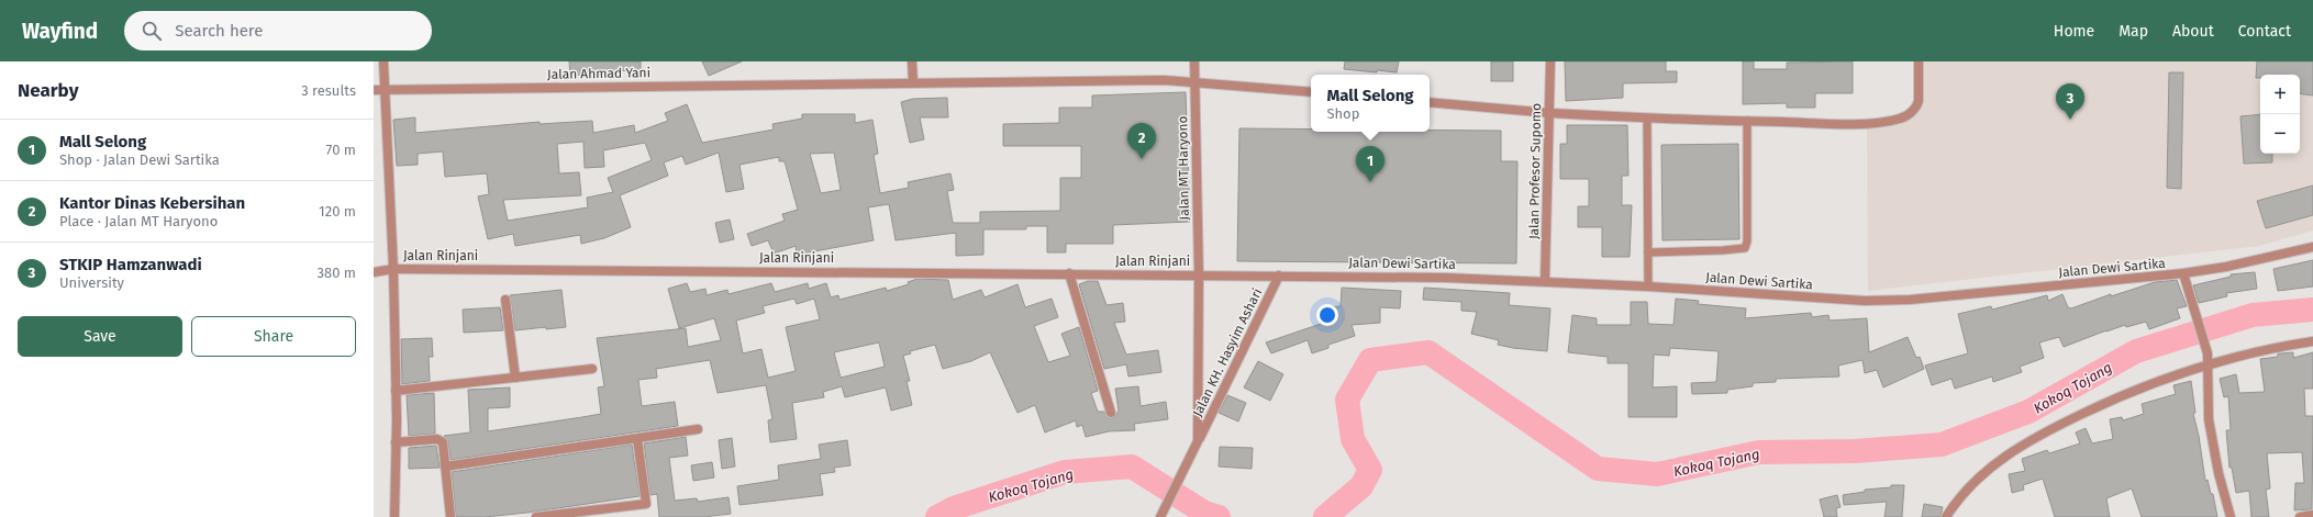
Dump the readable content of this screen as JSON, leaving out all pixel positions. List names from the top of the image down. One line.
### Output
{"streets":{"street":["Jalan Ahmad Yani","Jalan MT Haryono","Jalan Profesor Supomo","Jalan Rinjani","Jalan Dewi Sartika","Jalan KH. Hasyim Ashari"]},"crossings":[["Jalan Ahmad Yani","Jalan MT Haryono"],["Jalan MT Haryono","Jalan Rinjani"],["Jalan MT Haryono","Jalan Dewi Sartika"],["Jalan MT Haryono","Jalan KH. Hasyim Ashari"],["Jalan Profesor Supomo","Jalan Dewi Sartika"],["Jalan Rinjani","Jalan Dewi Sartika"],["Jalan Rinjani","Jalan KH. Hasyim Ashari"],["Jalan Dewi Sartika","Jalan KH. Hasyim Ashari"]],"water":["Kokoq Tojang"],"page":{"header":"Wayfind","search":"Search here","nav":["Home","Map","About","Contact"],"heading":["Nearby","3 results"],"map_buttons":["+","−"],"popup":["Mall Selong","Shop"],"pins":["3","2","1"],"list":[{"mark":"1","name":"Mall Selong","note":"Shop · Jalan Dewi Sartika","value":"70 m"},{"mark":"2","name":"Kantor Dinas Kebersihan","note":"Place · Jalan MT Haryono","value":"120 m"},{"mark":"3","name":"STKIP Hamzanwadi","note":"University","value":"380 m"}],"buttons":["Save","Share"]}}
